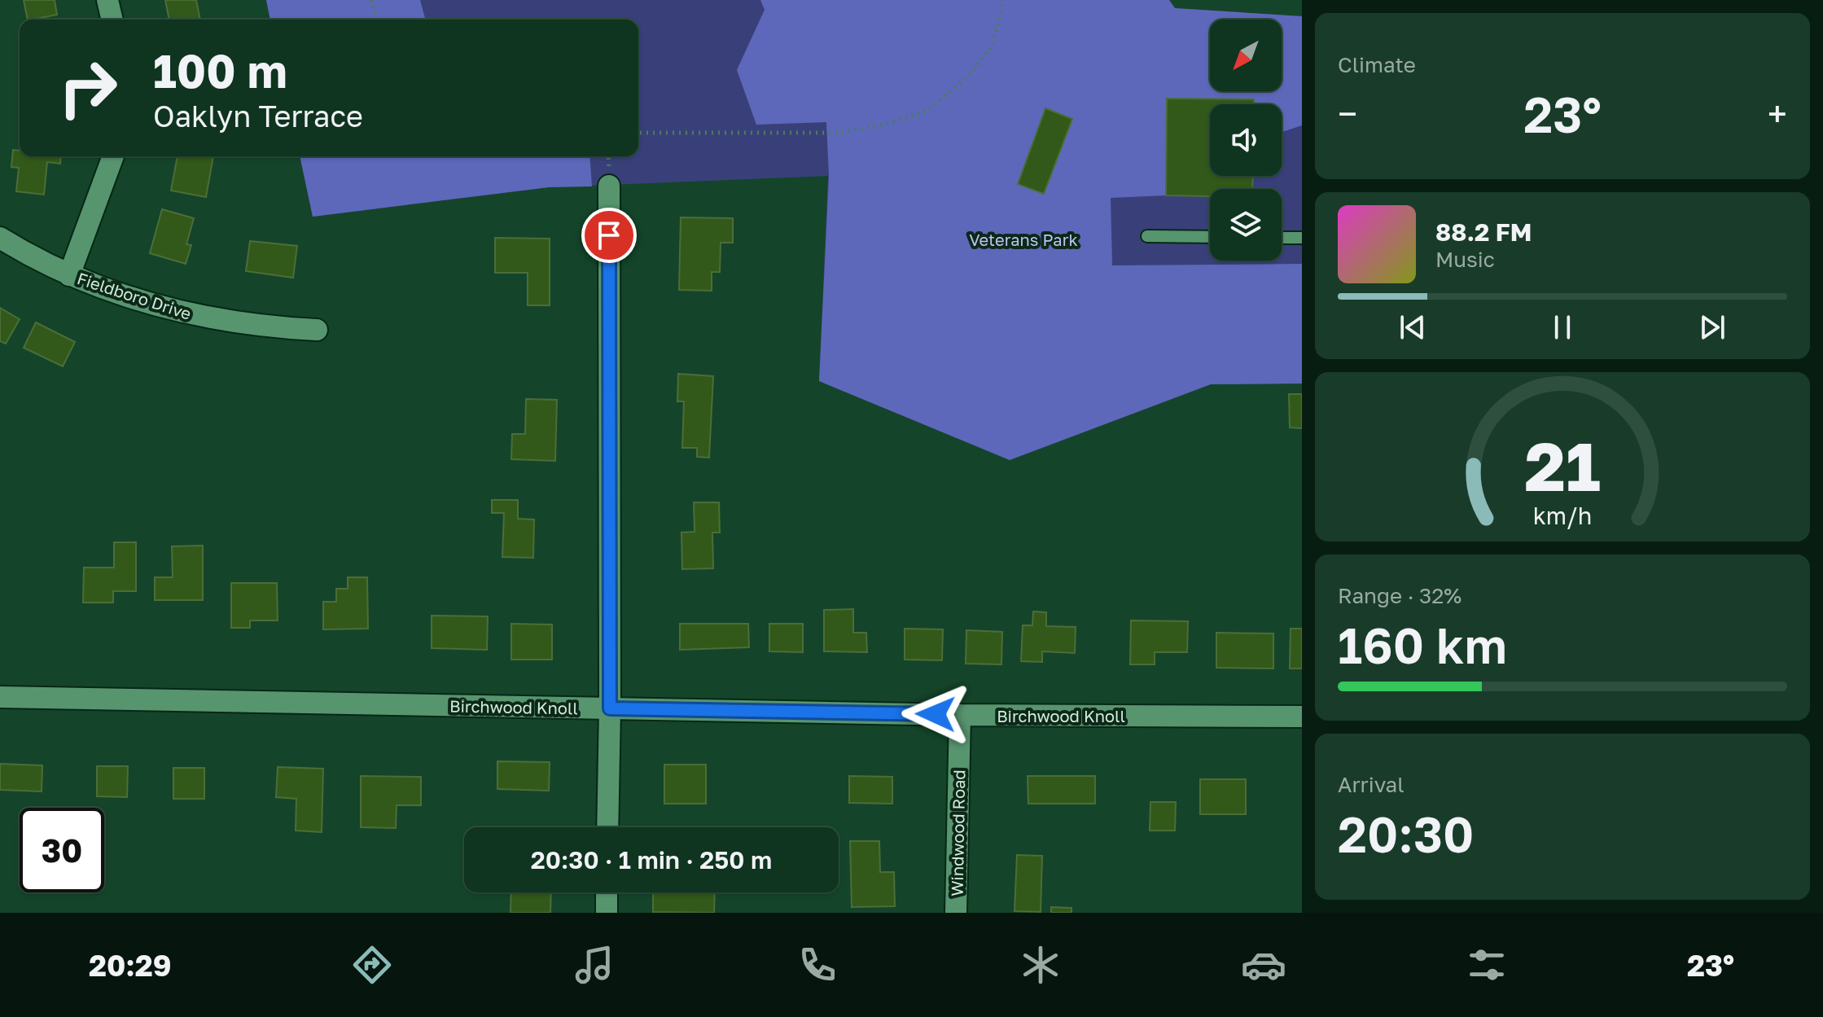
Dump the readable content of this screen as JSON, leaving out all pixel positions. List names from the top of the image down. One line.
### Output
{"streets":{"street":["Fieldboro Drive","Birchwood Knoll","Windwood Road"]},"crossings":[["Birchwood Knoll","Windwood Road"]],"parks":["Veterans Park"],"north":"bottom left","page":{"tile":["Climate",["Range · 32%","160 km"],["Arrival","20:30"]],"turn":["100 m","Oaklyn Terrace"],"heat":["−","23°","+"],"song":["88.2 FM","Music"],"limit":"30","trip":"20:30 · 1 min · 250 m","tabs":["20:29","23°"],"gauge":["21","km/h"]}}
